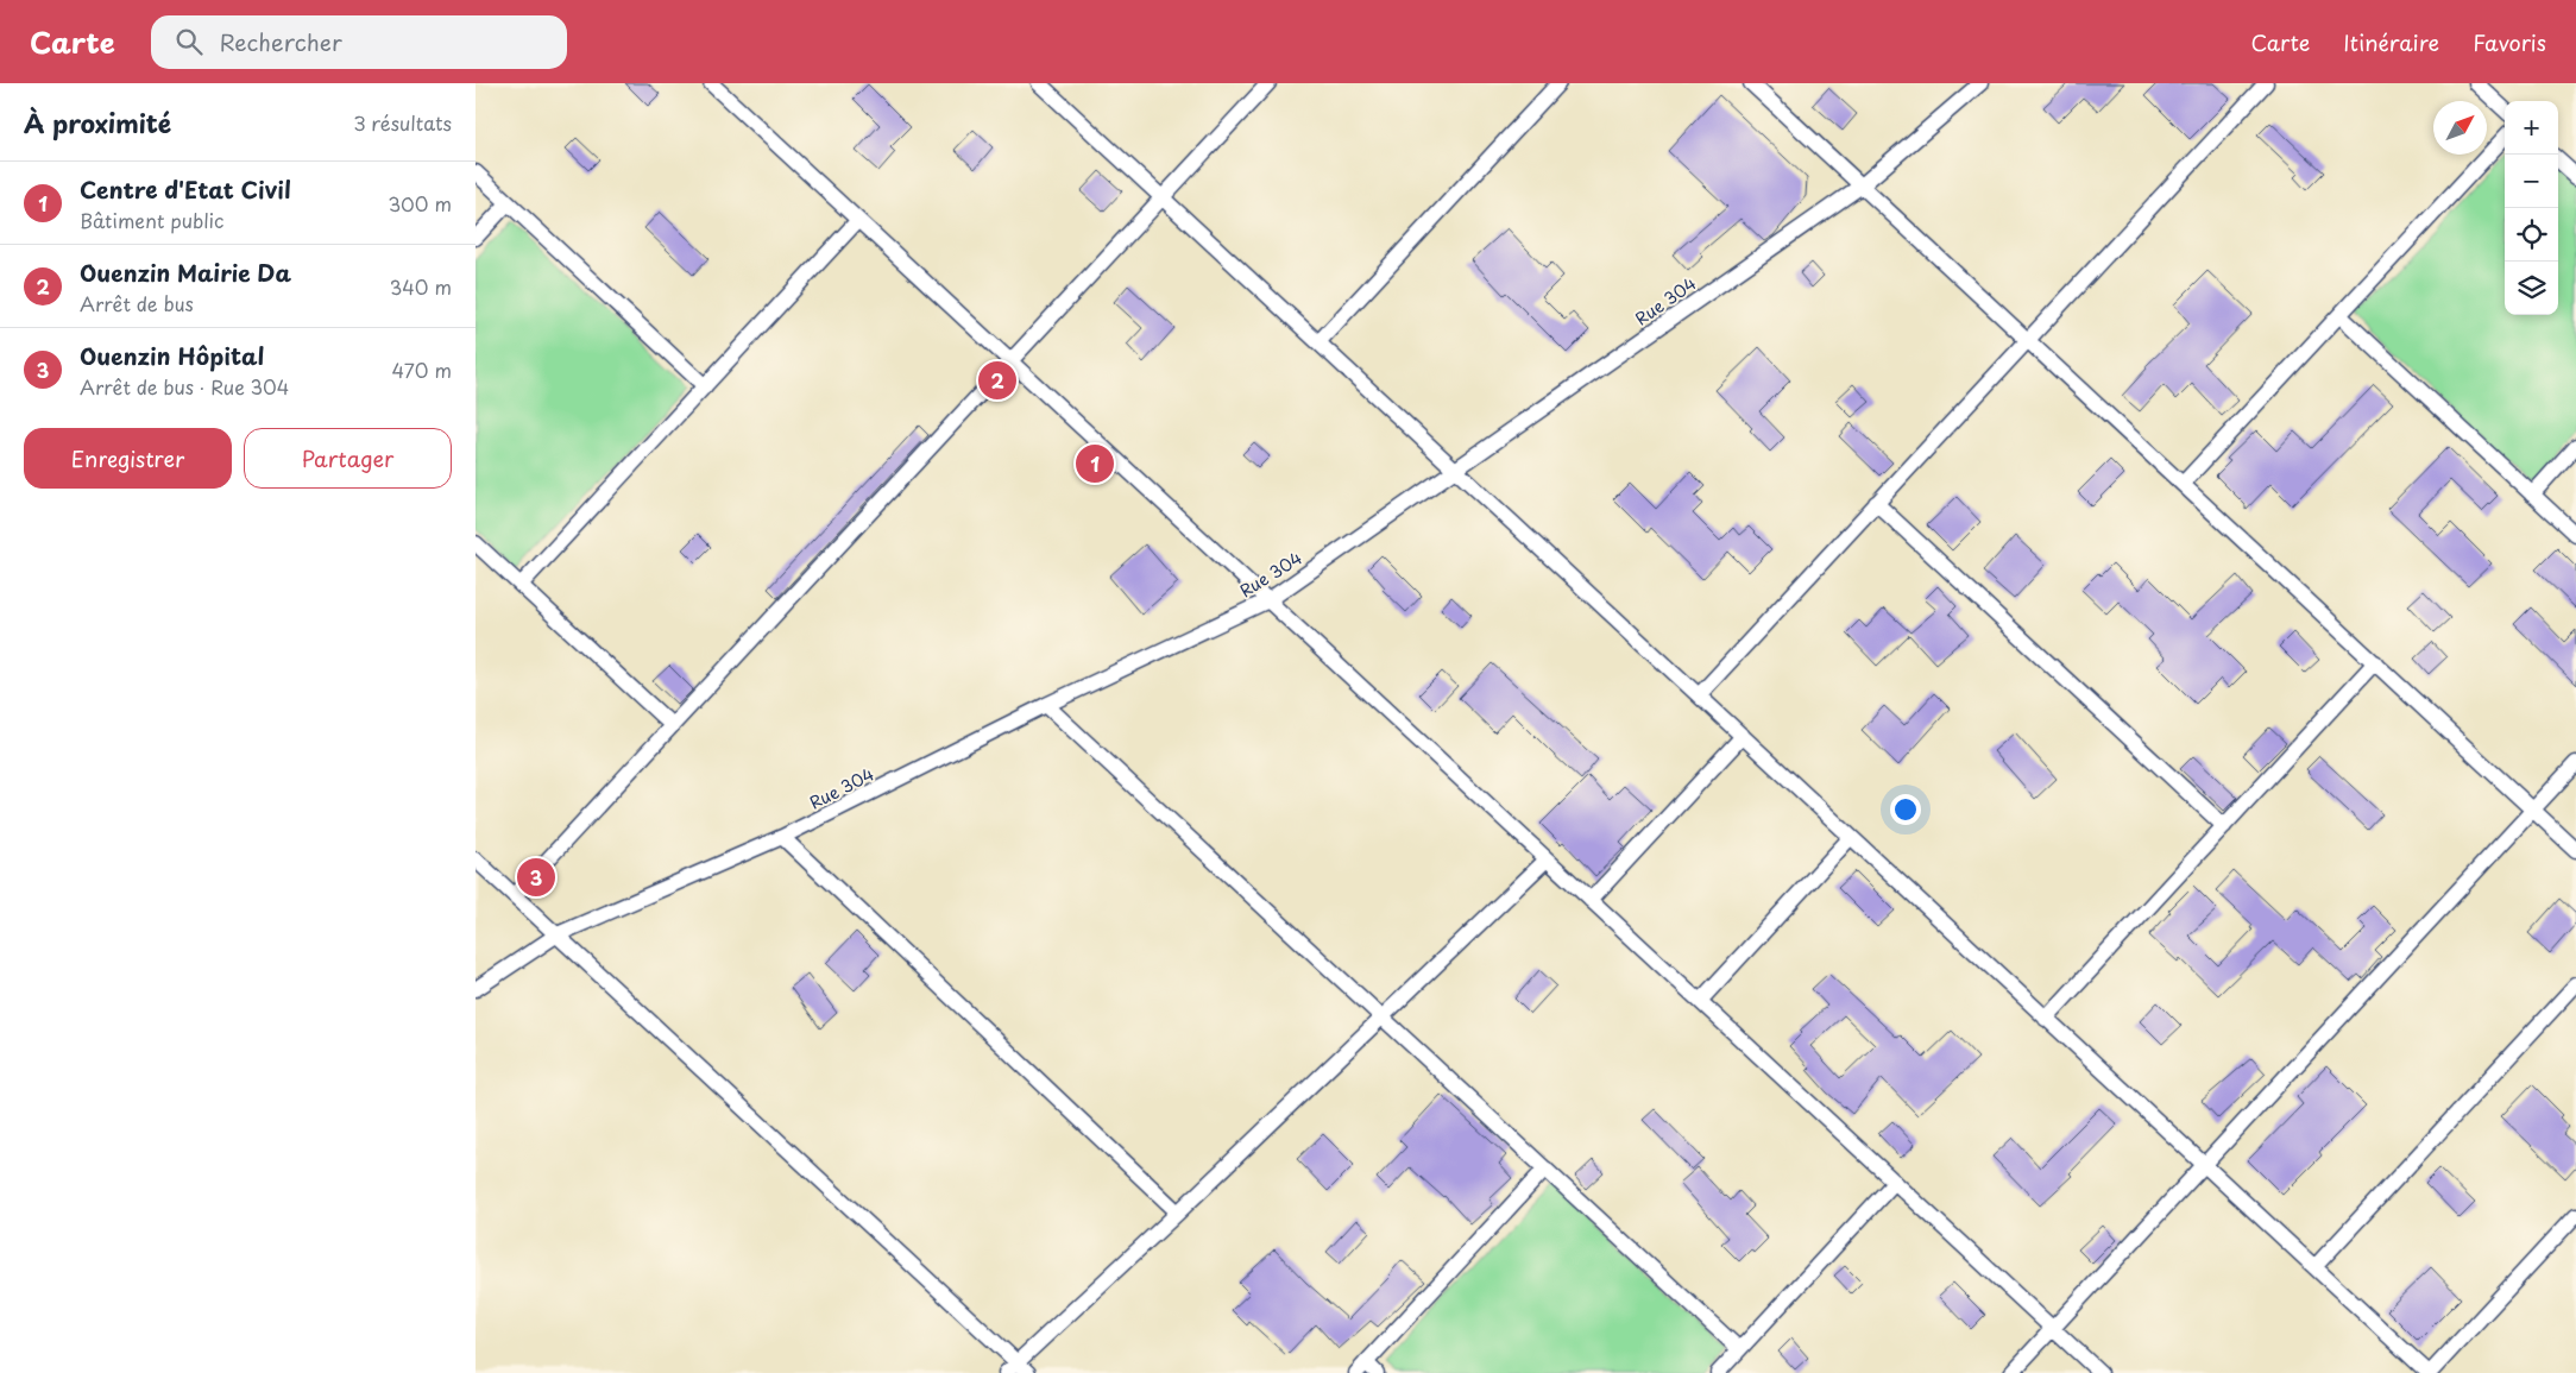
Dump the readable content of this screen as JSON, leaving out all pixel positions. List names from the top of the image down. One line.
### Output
{"streets":{"street":["Rue 304"]},"north":"top right","page":{"header":"Carte","search":"Rechercher","nav":["Carte","Itinéraire","Favoris"],"heading":["À proximité","3 résultats"],"map_buttons":["+","−"],"list":[{"mark":"1","name":"Centre d'Etat Civil","note":"Bâtiment public","value":"300 m"},{"mark":"2","name":"Ouenzin Mairie Da","note":"Arrêt de bus","value":"340 m"},{"mark":"3","name":"Ouenzin Hôpital","note":"Arrêt de bus · Rue 304","value":"470 m"}],"pins":["2","1","3"],"buttons":["Enregistrer","Partager"]}}
